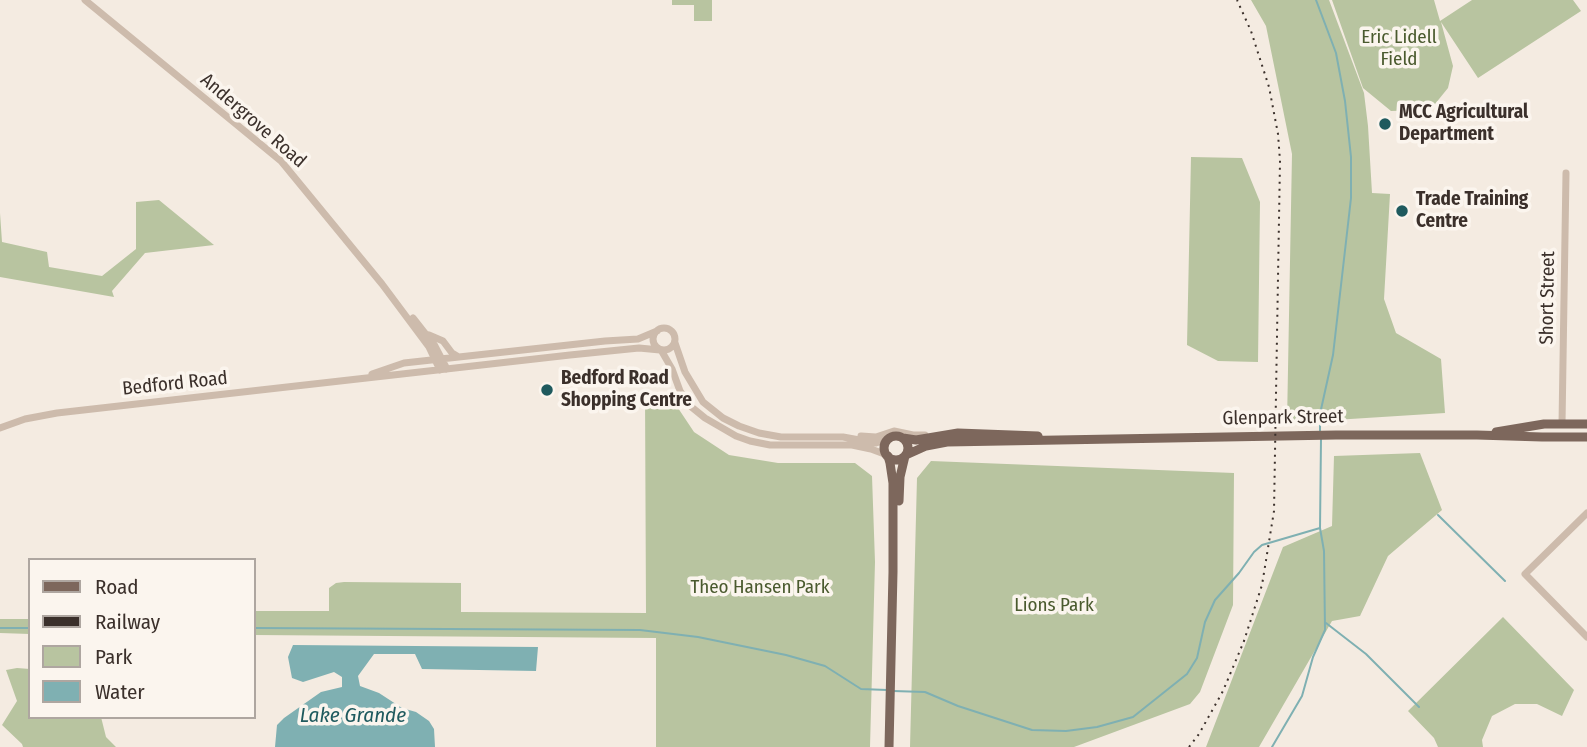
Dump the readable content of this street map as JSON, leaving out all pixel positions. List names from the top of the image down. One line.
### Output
{"streets":{"main road":["Glenpark Street"],"street":["Andergrove Road","Short Street","Bedford Road"]},"crossings":[["Andergrove Road","Bedford Road"],["Short Street","Glenpark Street"]],"water":["Lake Grande"],"parks":["Eric Lidell Field","Theo Hansen Park","Lions Park"],"places":["MCC Agricultural Department","Trade Training Centre","Bedford Road Shopping Centre"],"legend":["Road","Railway","Park","Water"]}
